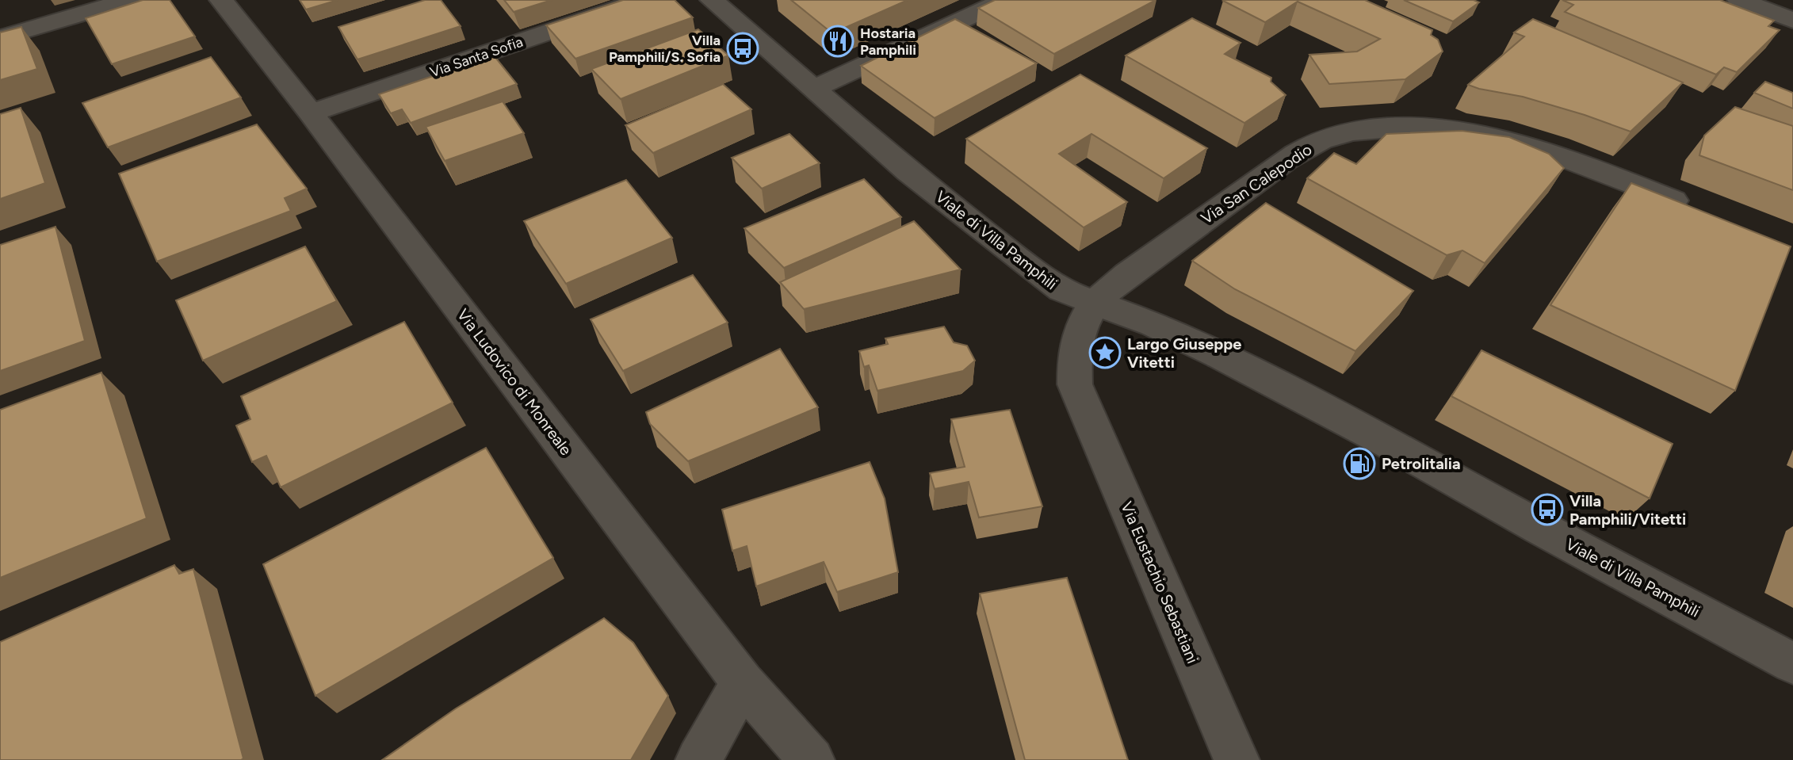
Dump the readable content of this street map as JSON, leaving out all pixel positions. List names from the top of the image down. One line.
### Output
{"streets":{"street":["Via Santa Sofia","Via San Calepodio","Viale di Villa Pamphili","Via Ludovico di Monreale","Via Eustachio Sebastiani"]},"crossings":[["Via Santa Sofia","Via Ludovico di Monreale"],["Via San Calepodio","Viale di Villa Pamphili"],["Via San Calepodio","Via Eustachio Sebastiani"],["Viale di Villa Pamphili","Via Eustachio Sebastiani"]],"places":{"restaurant":["Hostaria Pamphili"],"bus stop":["Villa Pamphili/S. Sofia","Villa Pamphili/Vitetti"],"place":["Largo Giuseppe Vitetti"],"fuel station":["Petrolitalia"]}}
